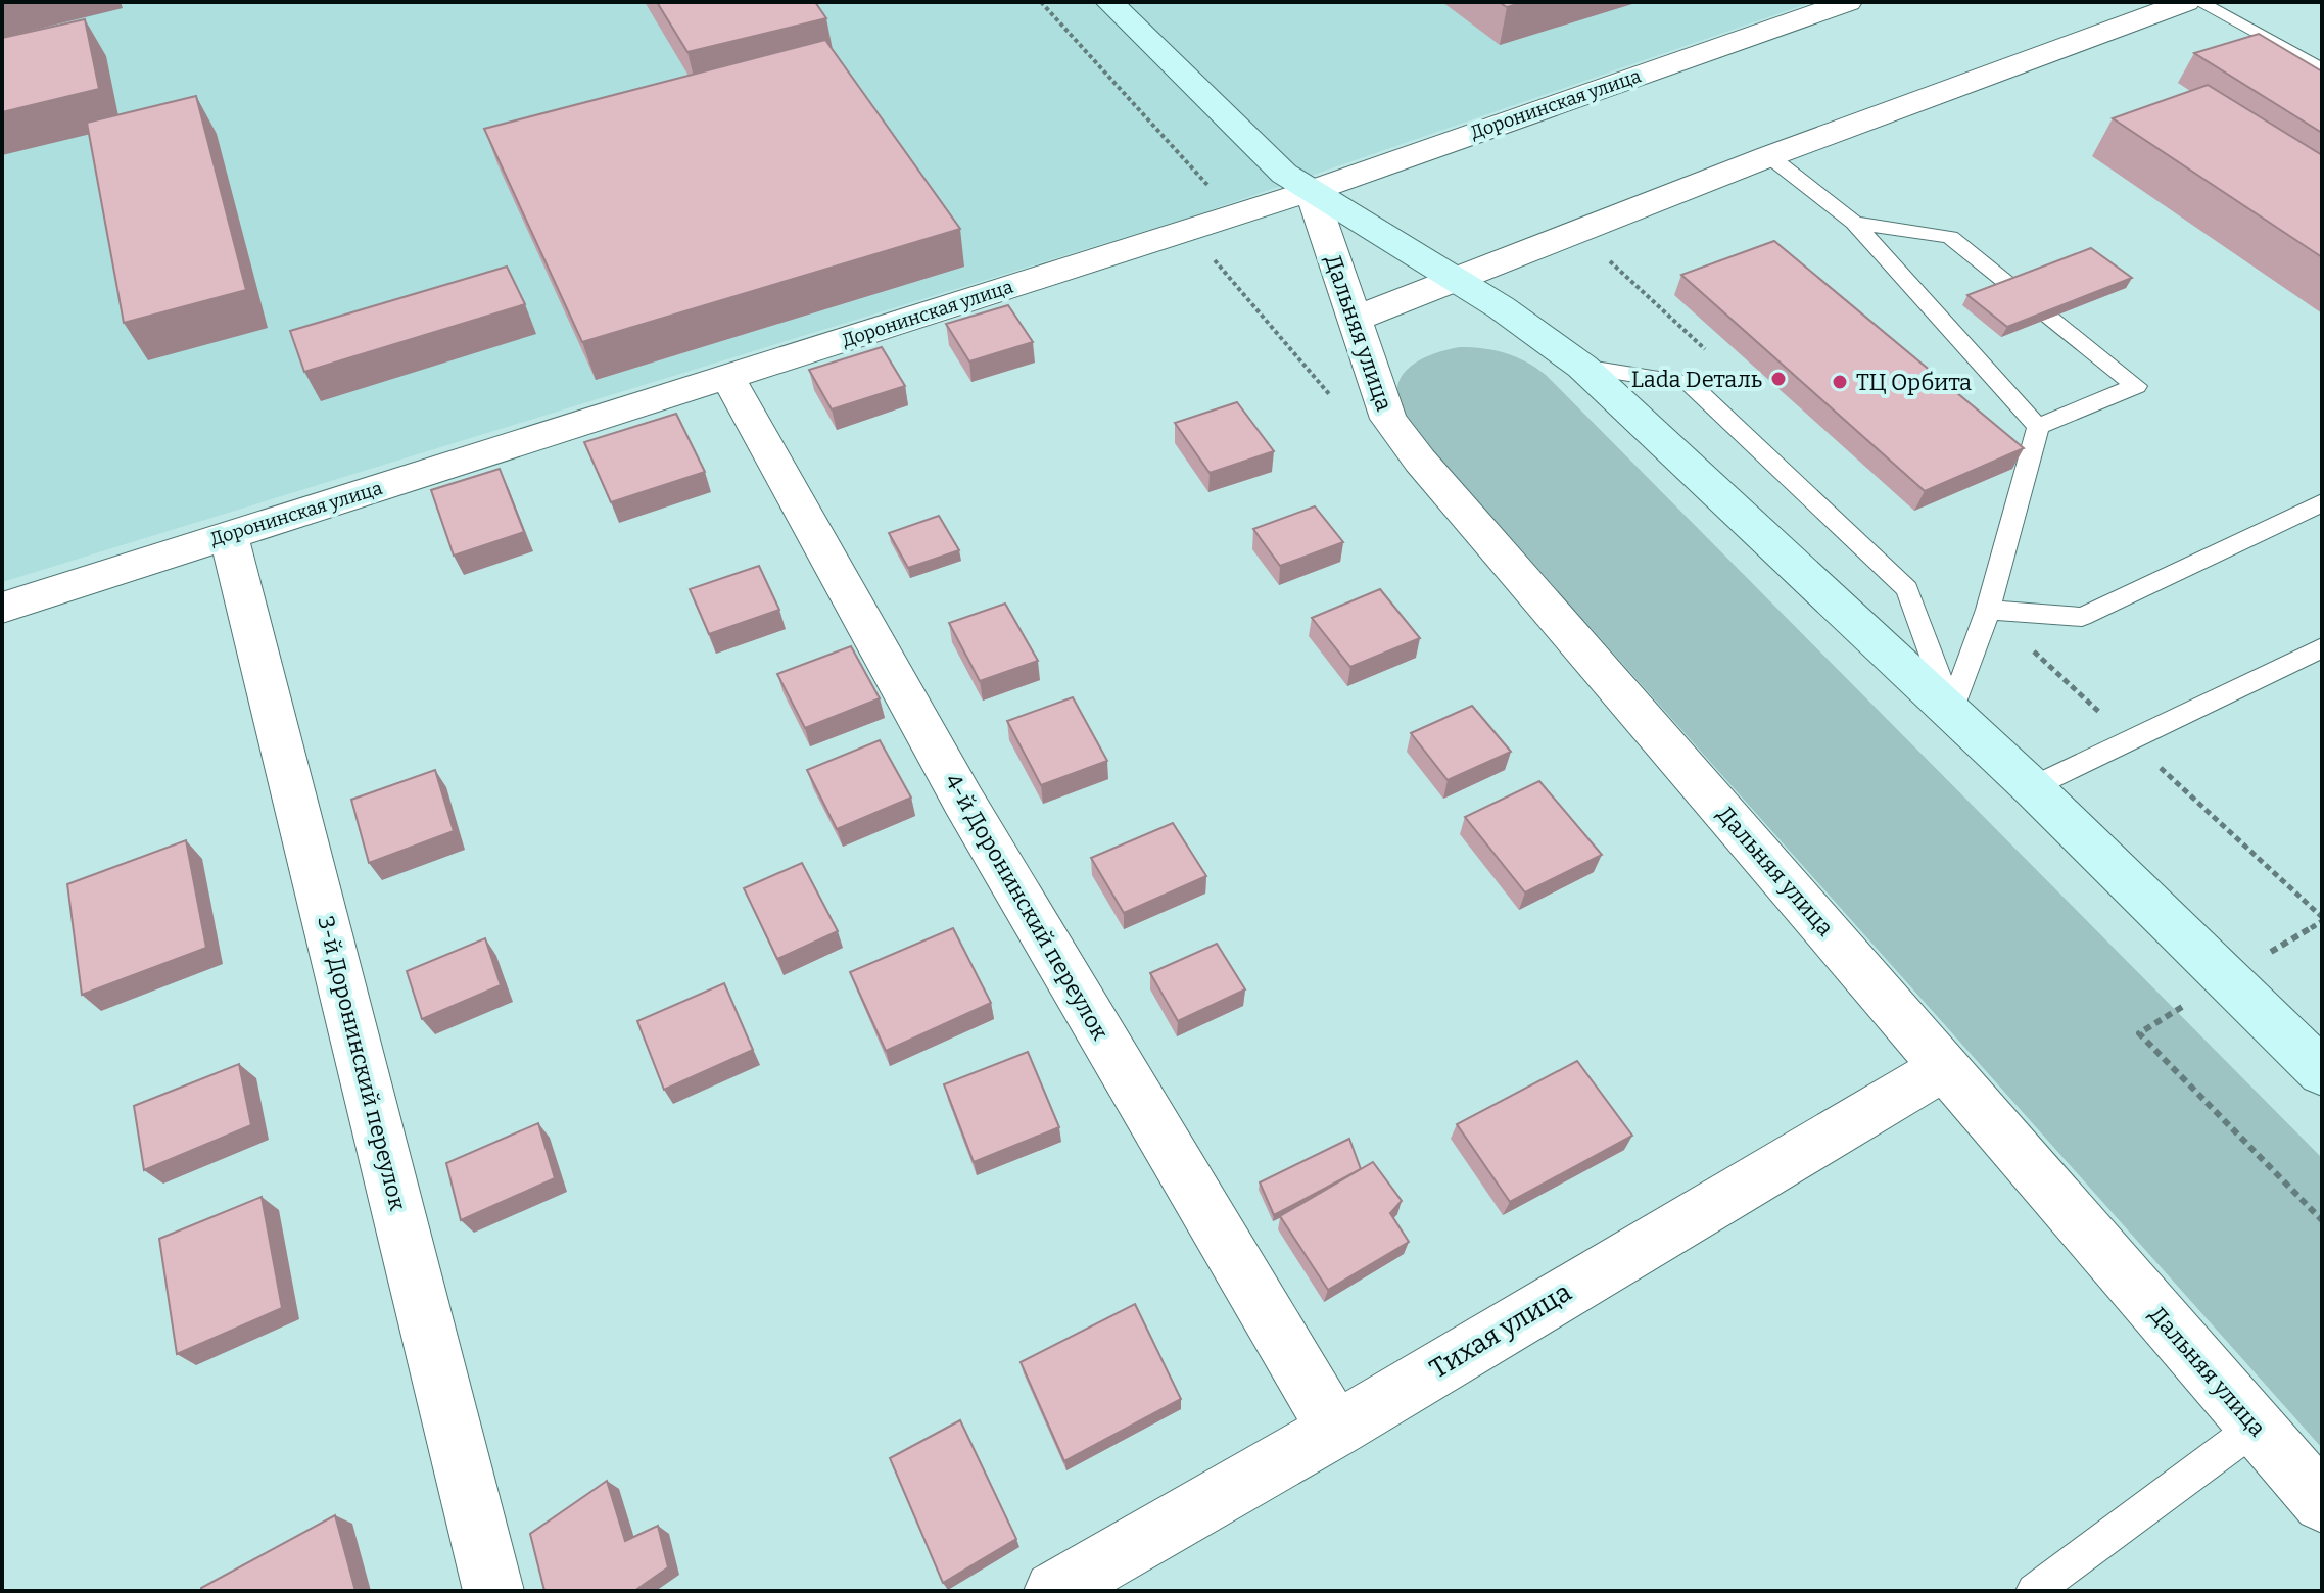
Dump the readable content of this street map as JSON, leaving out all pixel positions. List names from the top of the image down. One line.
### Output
{"streets":{"street":["Доронинская улица","Дальняя улица","4-й Доронинский переулок","3-й Доронинский переулок","Тихая улица"]},"crossings":[["Доронинская улица","Дальняя улица"],["Доронинская улица","4-й Доронинский переулок"],["Доронинская улица","3-й Доронинский переулок"],["Дальняя улица","Тихая улица"],["4-й Доронинский переулок","Тихая улица"]],"places":["Lada Dеталь","ТЦ Орбита"]}
